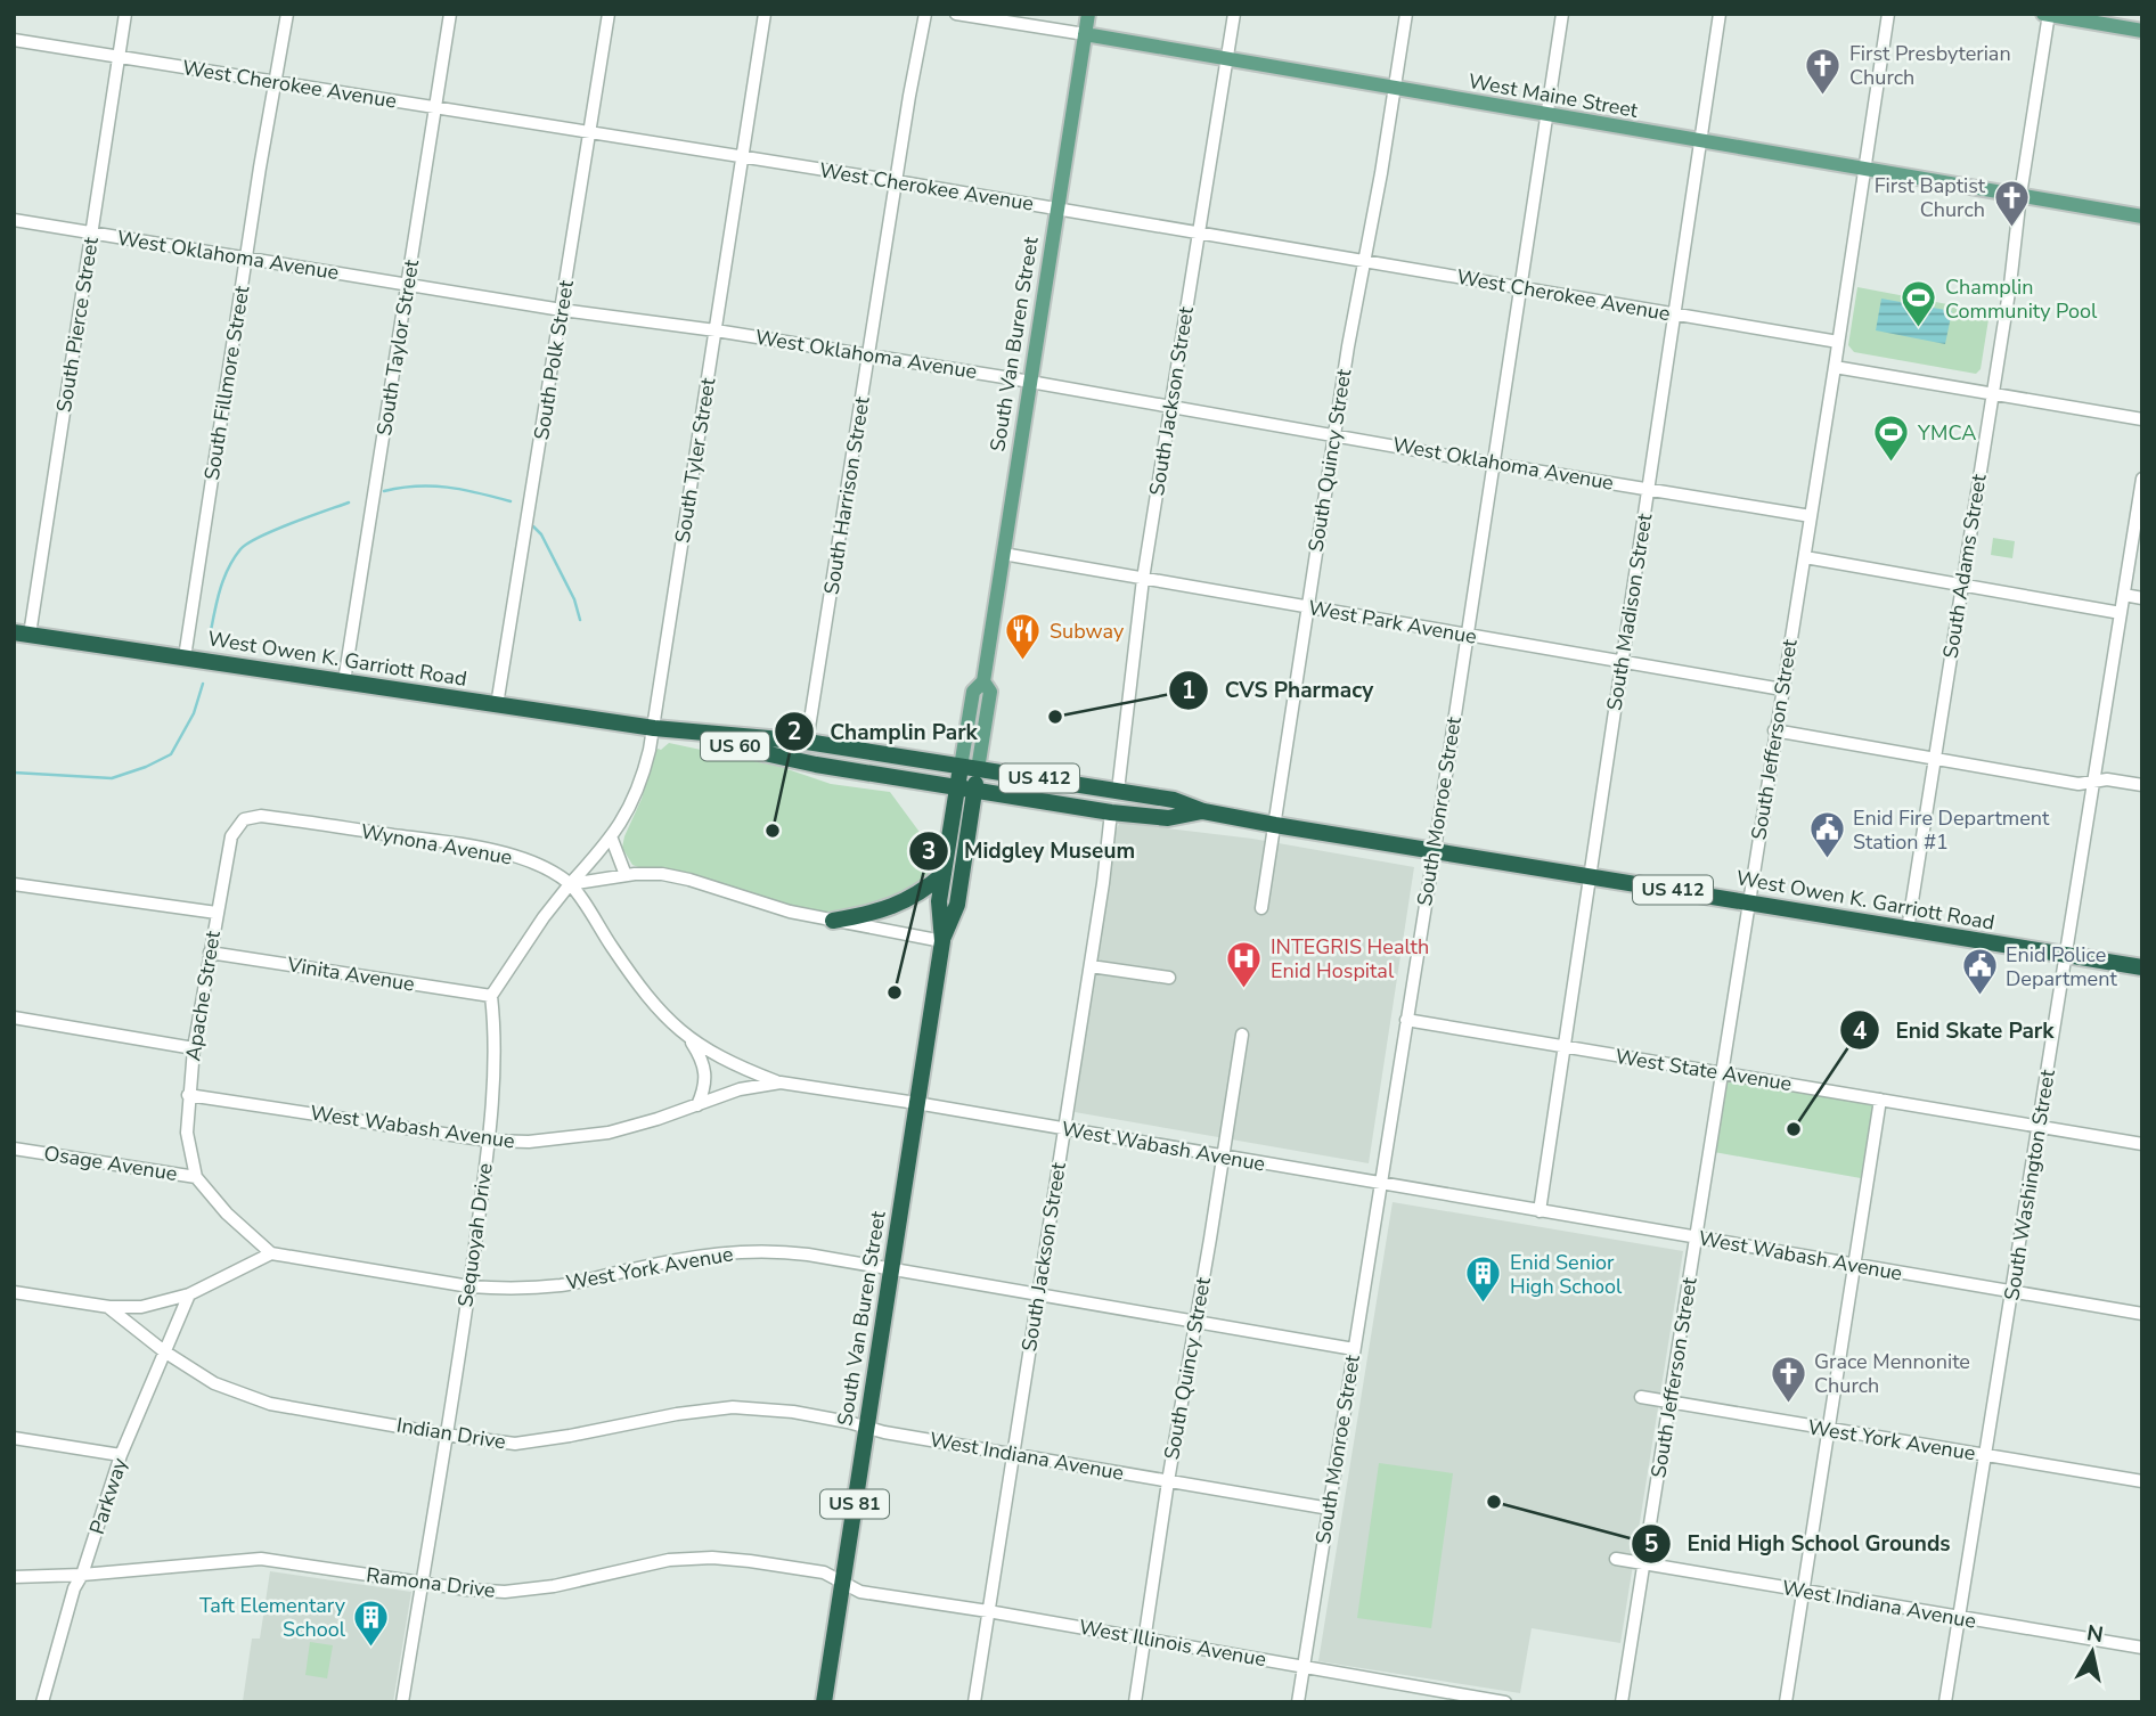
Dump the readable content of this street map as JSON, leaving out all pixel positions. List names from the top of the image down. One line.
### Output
{"streets":{"highway":["South Van Buren Street","West Owen K. Garriott Road","US 60","US 412","US 81"],"main road":["West Maine Street"],"street":["West Cherokee Avenue","West Oklahoma Avenue","South Pierce Street","South Taylor Street","South Polk Street","South Fillmore Street","South Jackson Street","South Tyler Street","South Quincy Street","South Harrison Street","South Adams Street","South Madison Street","West Park Avenue","South Jefferson Street","South Monroe Street","Wynona Avenue","Vinita Avenue","Apache Street","West State Avenue","West Wabash Avenue","Osage Avenue","South Washington Street","Sequoyah Drive","West York Avenue","Indian Drive","West Indiana Avenue","Parkway","Ramona Drive","West Illinois Avenue"]},"crossings":[["West Cherokee Avenue","South Pierce Street"],["West Cherokee Avenue","South Van Buren Street"],["West Cherokee Avenue","South Taylor Street"],["West Cherokee Avenue","South Polk Street"],["West Cherokee Avenue","South Fillmore Street"],["West Cherokee Avenue","South Jackson Street"],["West Cherokee Avenue","South Tyler Street"],["West Cherokee Avenue","South Quincy Street"],["West Cherokee Avenue","South Harrison Street"],["West Cherokee Avenue","South Madison Street"],["West Cherokee Avenue","South Jefferson Street"],["West Cherokee Avenue","South Monroe Street"],["West Maine Street","South Van Buren Street"],["West Maine Street","South Jackson Street"],["West Maine Street","South Quincy Street"],["West Maine Street","South Adams Street"],["West Maine Street","South Madison Street"],["West Maine Street","South Jefferson Street"],["West Maine Street","South Monroe Street"],["West Oklahoma Avenue","South Pierce Street"],["West Oklahoma Avenue","South Van Buren Street"],["West Oklahoma Avenue","South Taylor Street"],["West Oklahoma Avenue","South Polk Street"],["West Oklahoma Avenue","South Fillmore Street"],["West Oklahoma Avenue","South Jackson Street"],["West Oklahoma Avenue","South Tyler Street"],["West Oklahoma Avenue","South Quincy Street"],["West Oklahoma Avenue","South Harrison Street"],["West Oklahoma Avenue","South Madison Street"],["West Oklahoma Avenue","South Jefferson Street"],["West Oklahoma Avenue","South Monroe Street"],["South Pierce Street","West Owen K. Garriott Road"],["South Van Buren Street","West Park Avenue"],["South Van Buren Street","West Owen K. Garriott Road"],["South Van Buren Street","West Wabash Avenue"],["South Van Buren Street","West York Avenue"],["South Van Buren Street","Indian Drive"],["South Van Buren Street","West Indiana Avenue"],["South Van Buren Street","Ramona Drive"],["South Van Buren Street","West Illinois Avenue"],["South Taylor Street","West Owen K. Garriott Road"],["South Polk Street","West Owen K. Garriott Road"],["South Fillmore Street","West Owen K. Garriott Road"],["South Jackson Street","West Park Avenue"],["South Jackson Street","West Owen K. Garriott Road"],["South Jackson Street","West Wabash Avenue"],["South Jackson Street","West York Avenue"],["South Jackson Street","West Indiana Avenue"],["South Jackson Street","West Illinois Avenue"],["South Tyler Street","West Owen K. Garriott Road"],["South Tyler Street","Wynona Avenue"],["South Quincy Street","West Park Avenue"],["South Quincy Street","West Owen K. Garriott Road"],["South Quincy Street","West Wabash Avenue"],["South Quincy Street","West York Avenue"],["South Quincy Street","West Indiana Avenue"],["South Quincy Street","West Illinois Avenue"],["South Harrison Street","West Owen K. Garriott Road"],["South Adams Street","West Owen K. Garriott Road"],["South Madison Street","West Park Avenue"],["South Madison Street","West Owen K. Garriott Road"],["South Madison Street","West State Avenue"],["South Madison Street","West Wabash Avenue"],["West Park Avenue","South Jefferson Street"],["West Park Avenue","South Monroe Street"],["West Owen K. Garriott Road","South Jefferson Street"],["West Owen K. Garriott Road","South Monroe Street"],["West Owen K. Garriott Road","South Washington Street"],["South Jefferson Street","West State Avenue"],["South Jefferson Street","West Wabash Avenue"],["South Jefferson Street","West York Avenue"],["South Jefferson Street","West Indiana Avenue"],["South Monroe Street","West State Avenue"],["South Monroe Street","West Wabash Avenue"],["South Monroe Street","West York Avenue"],["South Monroe Street","West Indiana Avenue"],["South Monroe Street","West Illinois Avenue"],["Wynona Avenue","Apache Street"],["Wynona Avenue","West Wabash Avenue"],["Vinita Avenue","Apache Street"],["Vinita Avenue","Sequoyah Drive"],["Apache Street","West Wabash Avenue"],["Apache Street","Osage Avenue"],["West State Avenue","South Washington Street"],["West Wabash Avenue","South Washington Street"],["West Wabash Avenue","Sequoyah Drive"],["Osage Avenue","West York Avenue"],["South Washington Street","West York Avenue"],["South Washington Street","West Indiana Avenue"],["Sequoyah Drive","West York Avenue"],["Sequoyah Drive","Indian Drive"],["Sequoyah Drive","Ramona Drive"],["Indian Drive","West Indiana Avenue"],["Indian Drive","Parkway"],["Parkway","Ramona Drive"],["Ramona Drive","West Illinois Avenue"]],"places":{"church":["First Presbyterian Church","First Baptist Church","Grace Mennonite Church"],"sports":["Champlin Community Pool","YMCA"],"restaurant":["Subway"],"other":["CVS Pharmacy","Champlin Park","Midgley Museum","Enid Skate Park","Enid High School Grounds"],"public building":["Enid Fire Department Station #1","Enid Police Department"],"hospital":["INTEGRIS Health Enid Hospital"],"building":["Enid Senior High School","Taft Elementary School"]},"north":"top"}
